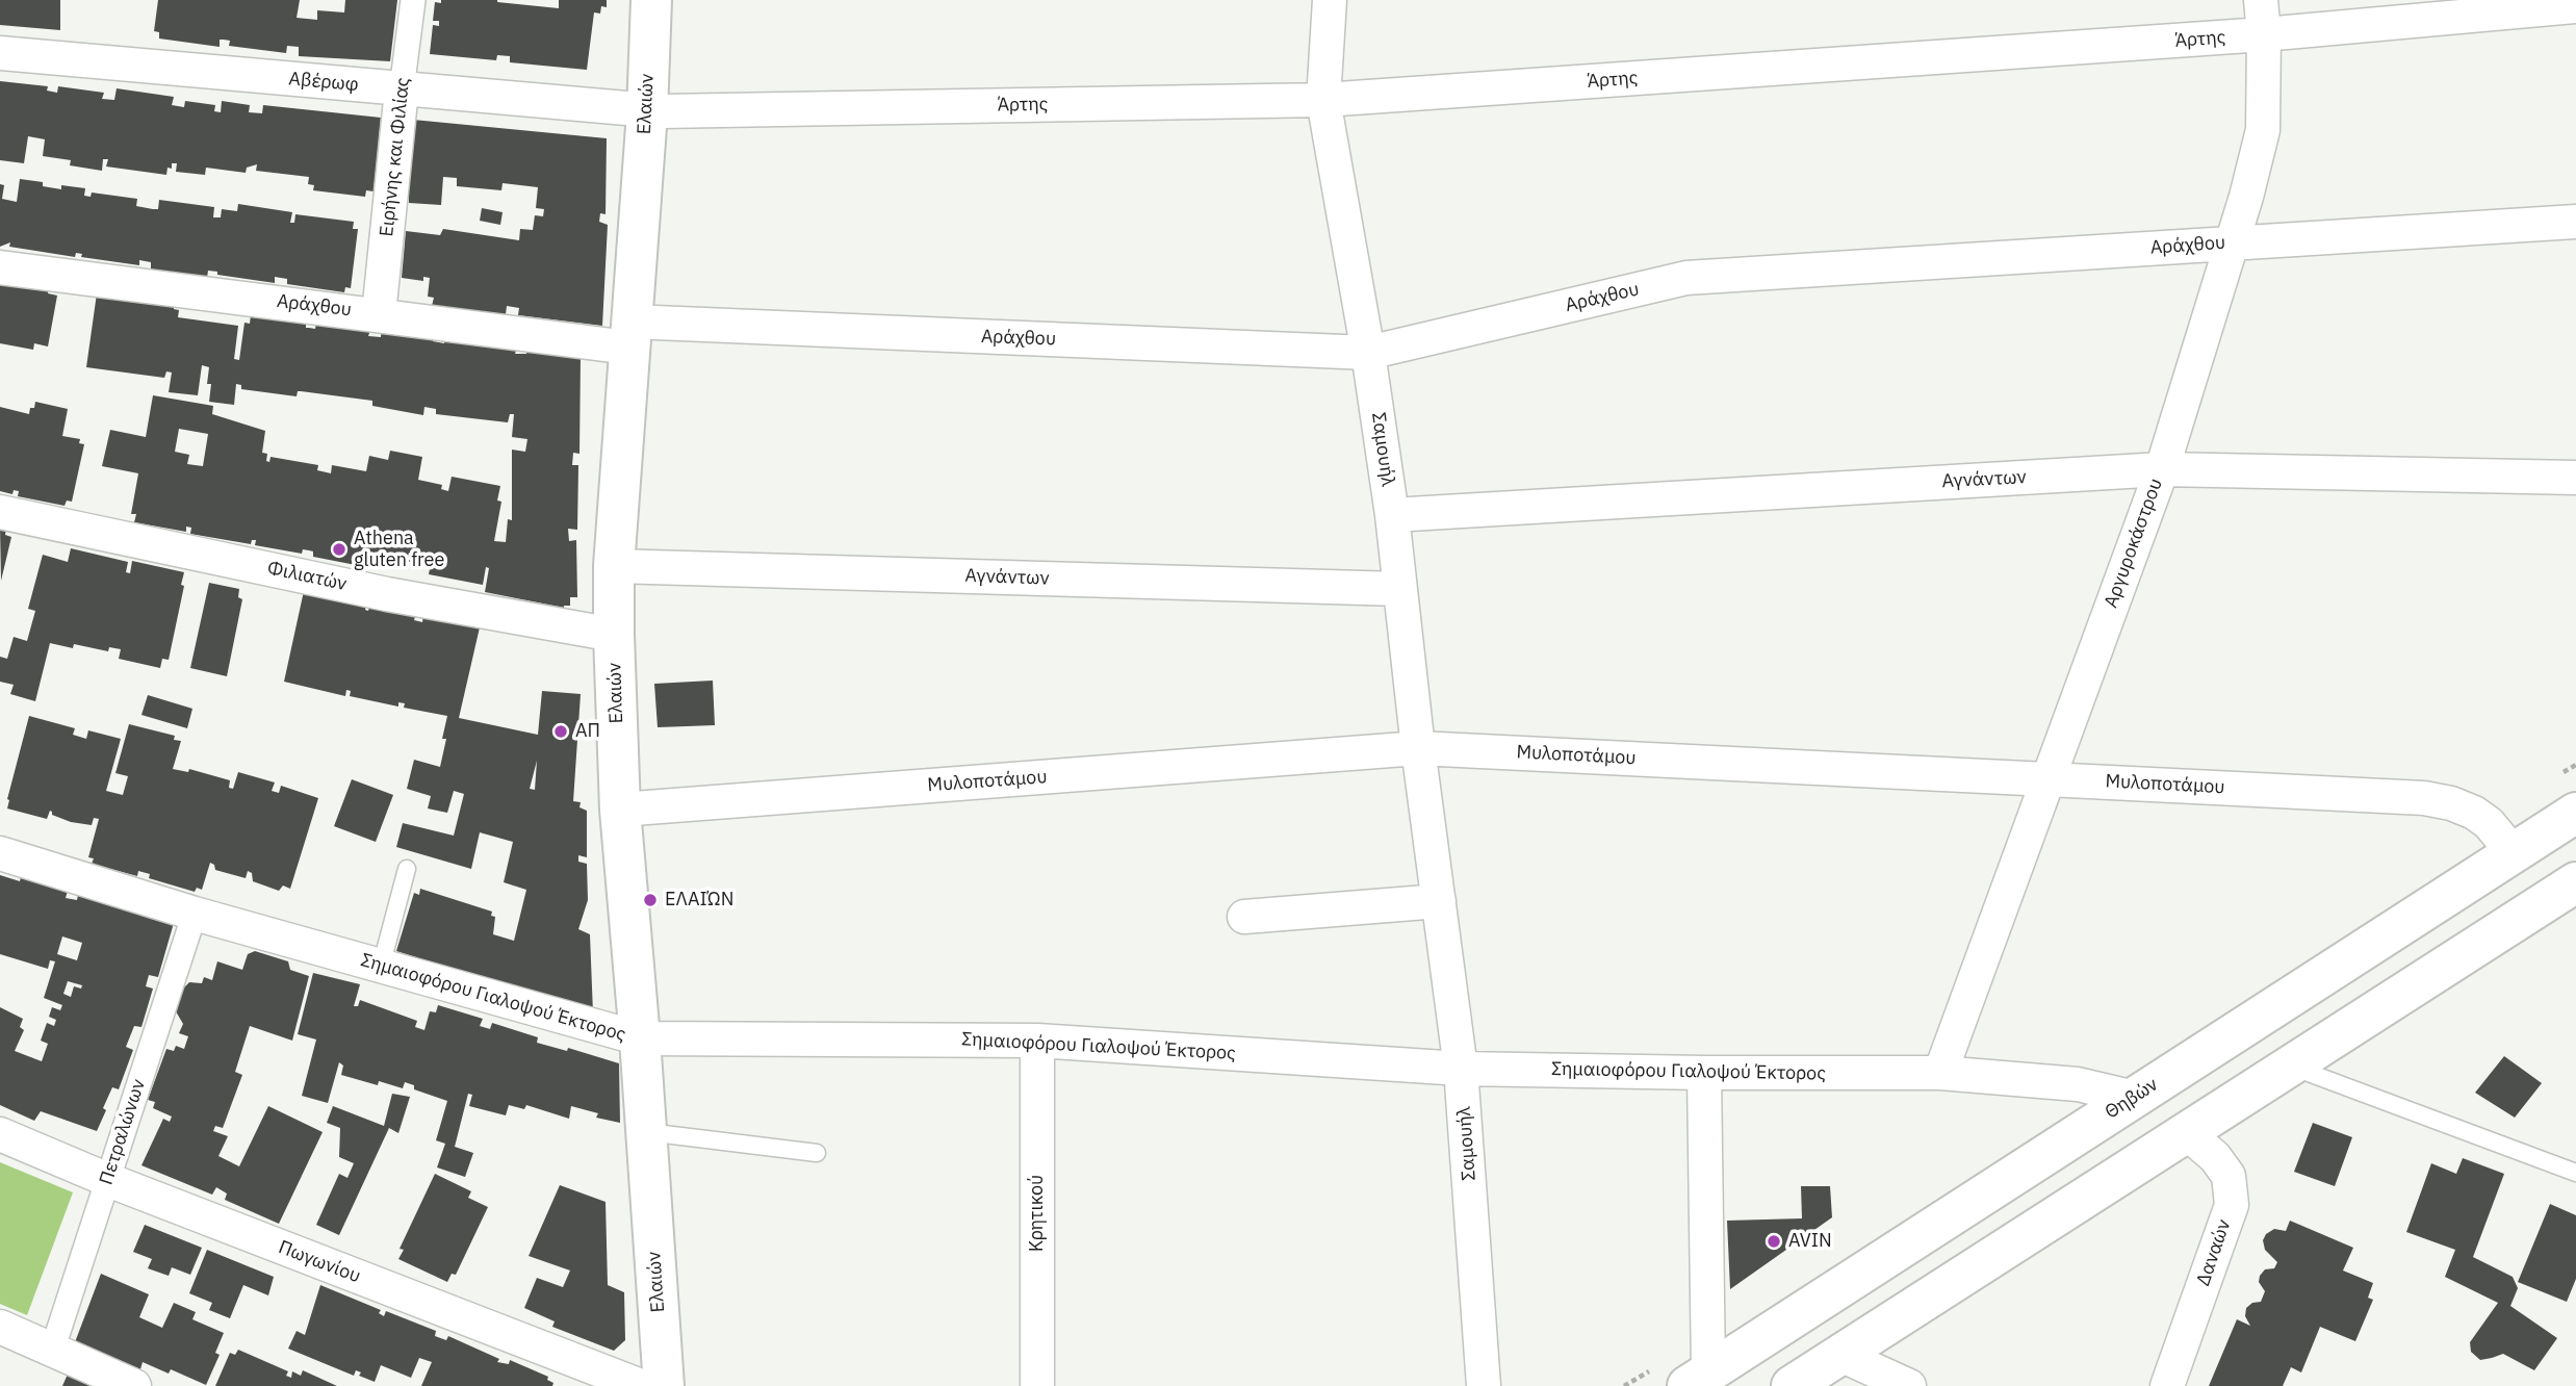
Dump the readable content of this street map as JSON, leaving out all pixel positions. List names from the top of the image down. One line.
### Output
{"streets":{"main road":["Ελαιών","Θηβών"],"street":["Άρτης","Αβέρωφ","Ειρήνης και Φιλίας","Αράχθου","Σαμουήλ","Αγνάντων","Αργυροκάστρου","Φιλιατών","Μυλοποτάμου","Σημαιοφόρου Γιαλοψού Έκτορος","Πετραλώνων","Κρητικού","Δαναών","Πωγωνίου"]},"crossings":[["Άρτης","Αβέρωφ"],["Άρτης","Ελαιών"],["Άρτης","Σαμουήλ"],["Άρτης","Αργυροκάστρου"],["Αβέρωφ","Ελαιών"],["Αβέρωφ","Ειρήνης και Φιλίας"],["Ελαιών","Αράχθου"],["Ελαιών","Αγνάντων"],["Ελαιών","Φιλιατών"],["Ελαιών","Μυλοποτάμου"],["Ελαιών","Σημαιοφόρου Γιαλοψού Έκτορος"],["Ειρήνης και Φιλίας","Αράχθου"],["Αράχθου","Σαμουήλ"],["Αράχθου","Αργυροκάστρου"],["Σαμουήλ","Αγνάντων"],["Σαμουήλ","Μυλοποτάμου"],["Σαμουήλ","Σημαιοφόρου Γιαλοψού Έκτορος"],["Αγνάντων","Αργυροκάστρου"],["Αργυροκάστρου","Μυλοποτάμου"],["Αργυροκάστρου","Σημαιοφόρου Γιαλοψού Έκτορος"],["Μυλοποτάμου","Θηβών"],["Σημαιοφόρου Γιαλοψού Έκτορος","Θηβών"],["Σημαιοφόρου Γιαλοψού Έκτορος","Πετραλώνων"],["Σημαιοφόρου Γιαλοψού Έκτορος","Κρητικού"],["Πετραλώνων","Πωγωνίου"]],"places":["Athena gluten free","ΑΠ","ΕΛΑΙΏΝ","AVIN"]}
